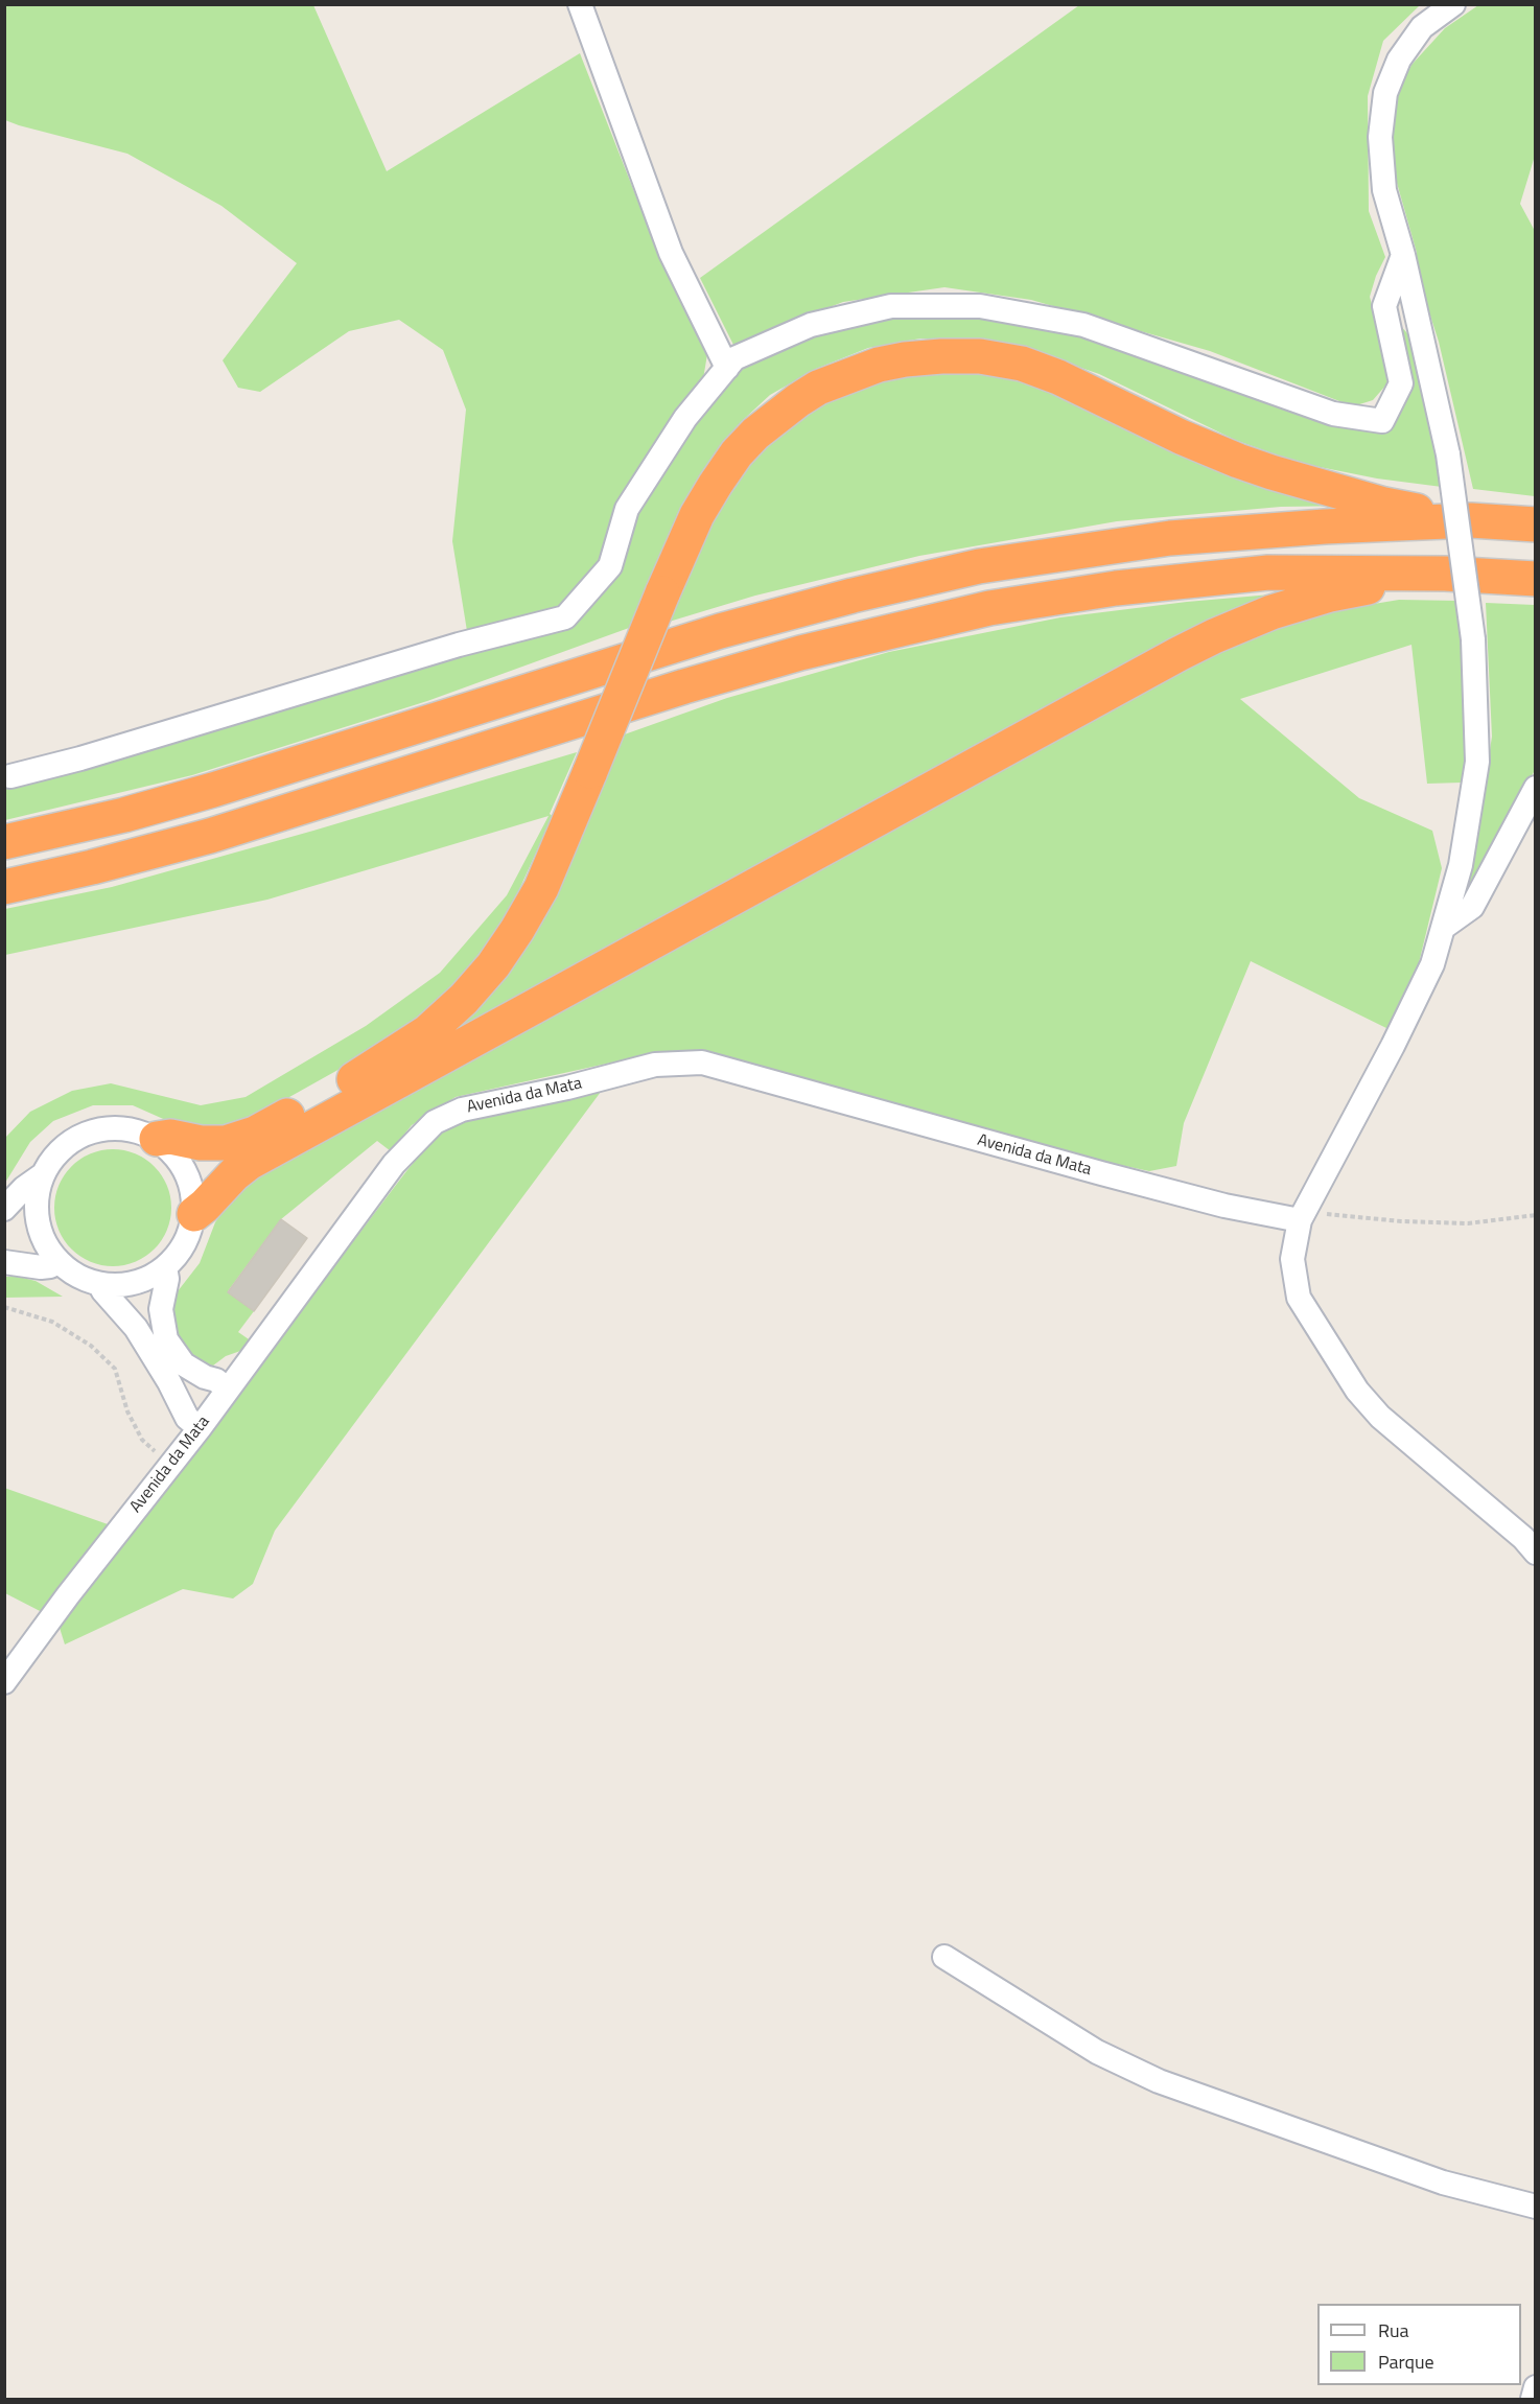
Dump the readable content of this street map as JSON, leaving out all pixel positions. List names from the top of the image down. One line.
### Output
{"streets":{"street":["Avenida da Mata"]},"legend":["Rua","Parque"]}
